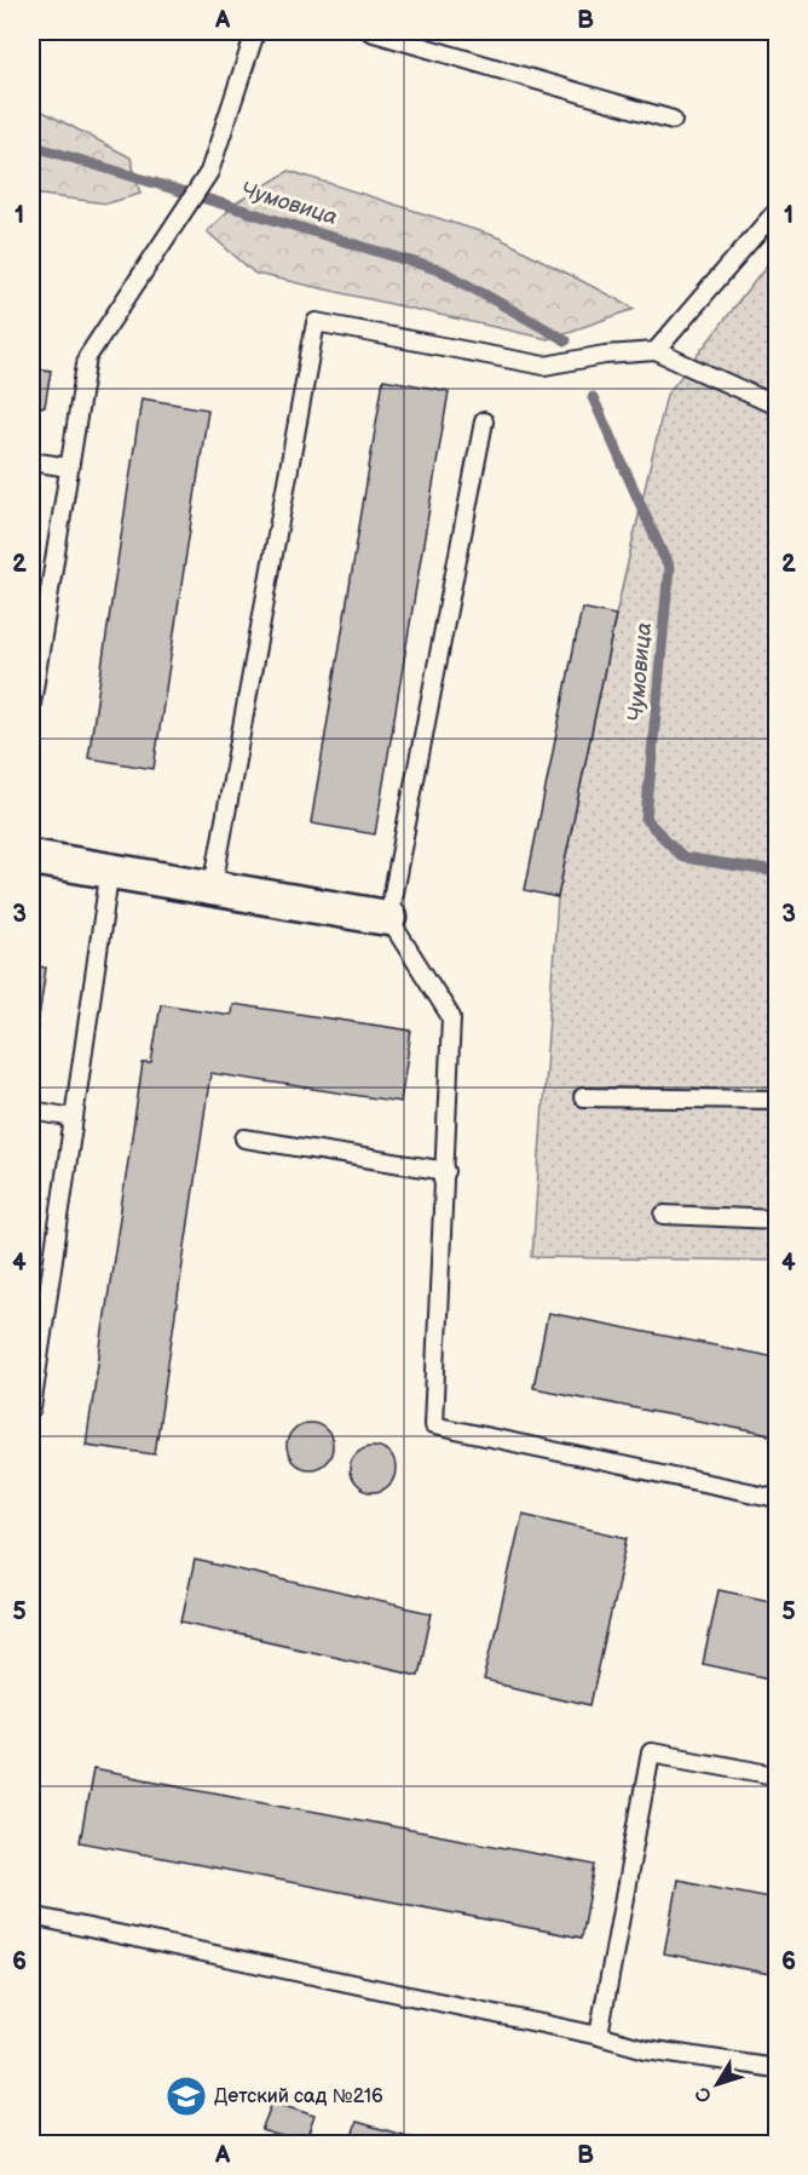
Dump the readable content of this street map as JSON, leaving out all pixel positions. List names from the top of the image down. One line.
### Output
{"water":["Чумовица"],"places":{"school or university":["Детский сад №216"]},"north":"bottom left","grid":{"columns":["A","B"],"rows":["1","2","3","4","5","6"]}}
